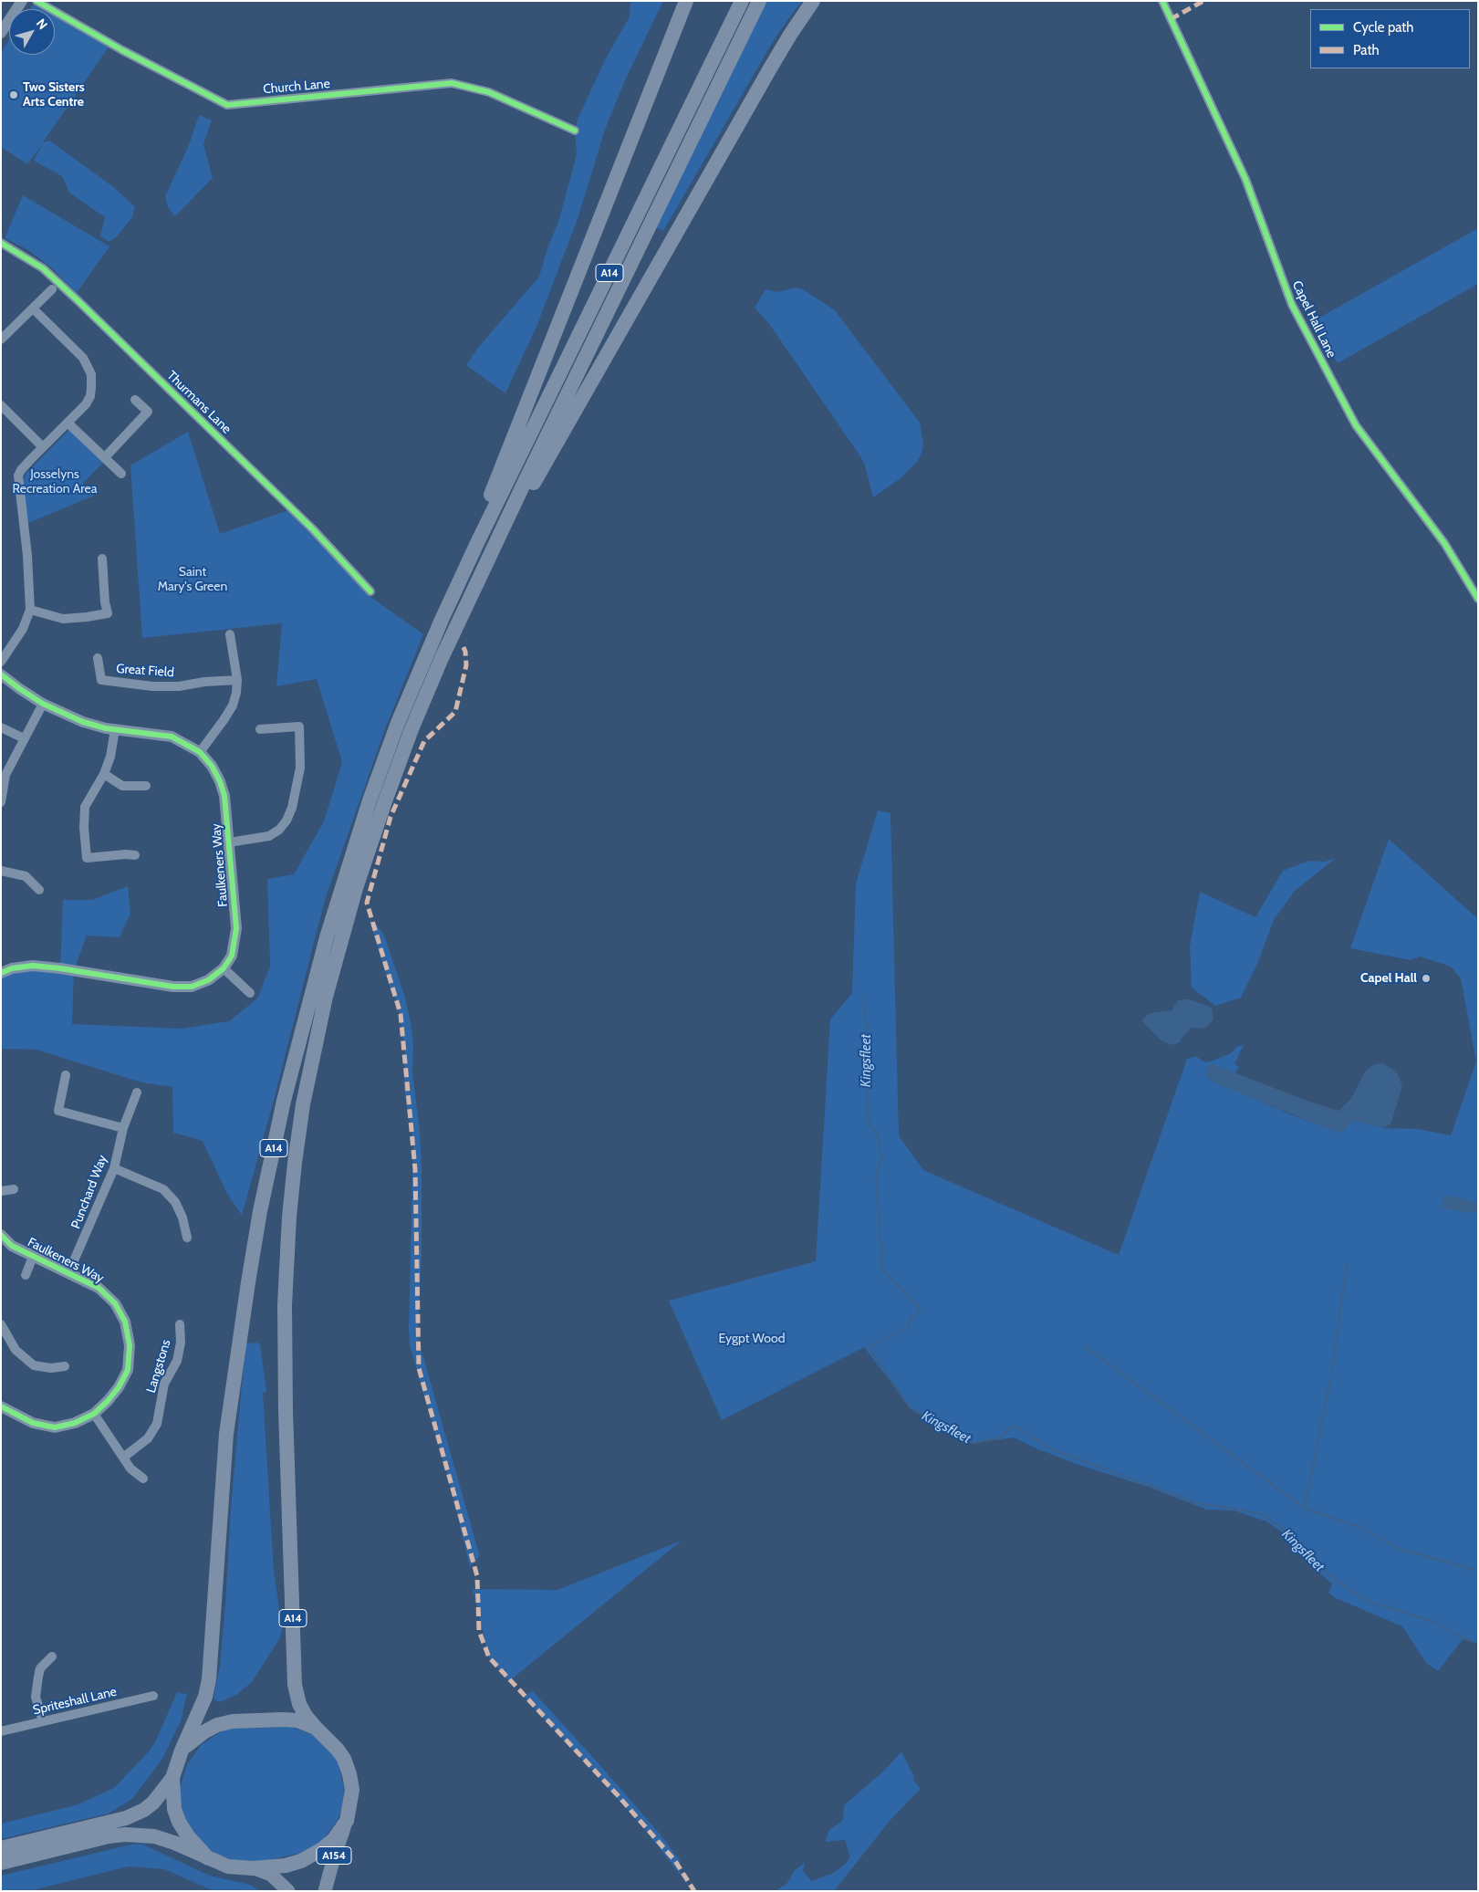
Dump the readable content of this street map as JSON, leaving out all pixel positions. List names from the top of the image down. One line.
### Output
{"streets":{"highway":["A14"],"main road":["A154"],"street":["Church Lane","Capel Hall Lane","Thurmans Lane","Great Field","Faulkeners Way","Punchard Way","Langstons","Spriteshall Lane"]},"crossings":[["Faulkeners Way","Punchard Way"]],"water":["Kingsfleet"],"parks":["Josselyns Recreation Area","Saint Mary's Green","Eygpt Wood"],"places":["Two Sisters Arts Centre","Capel Hall"],"legend":["Cycle path","Path"],"north":"top right"}
